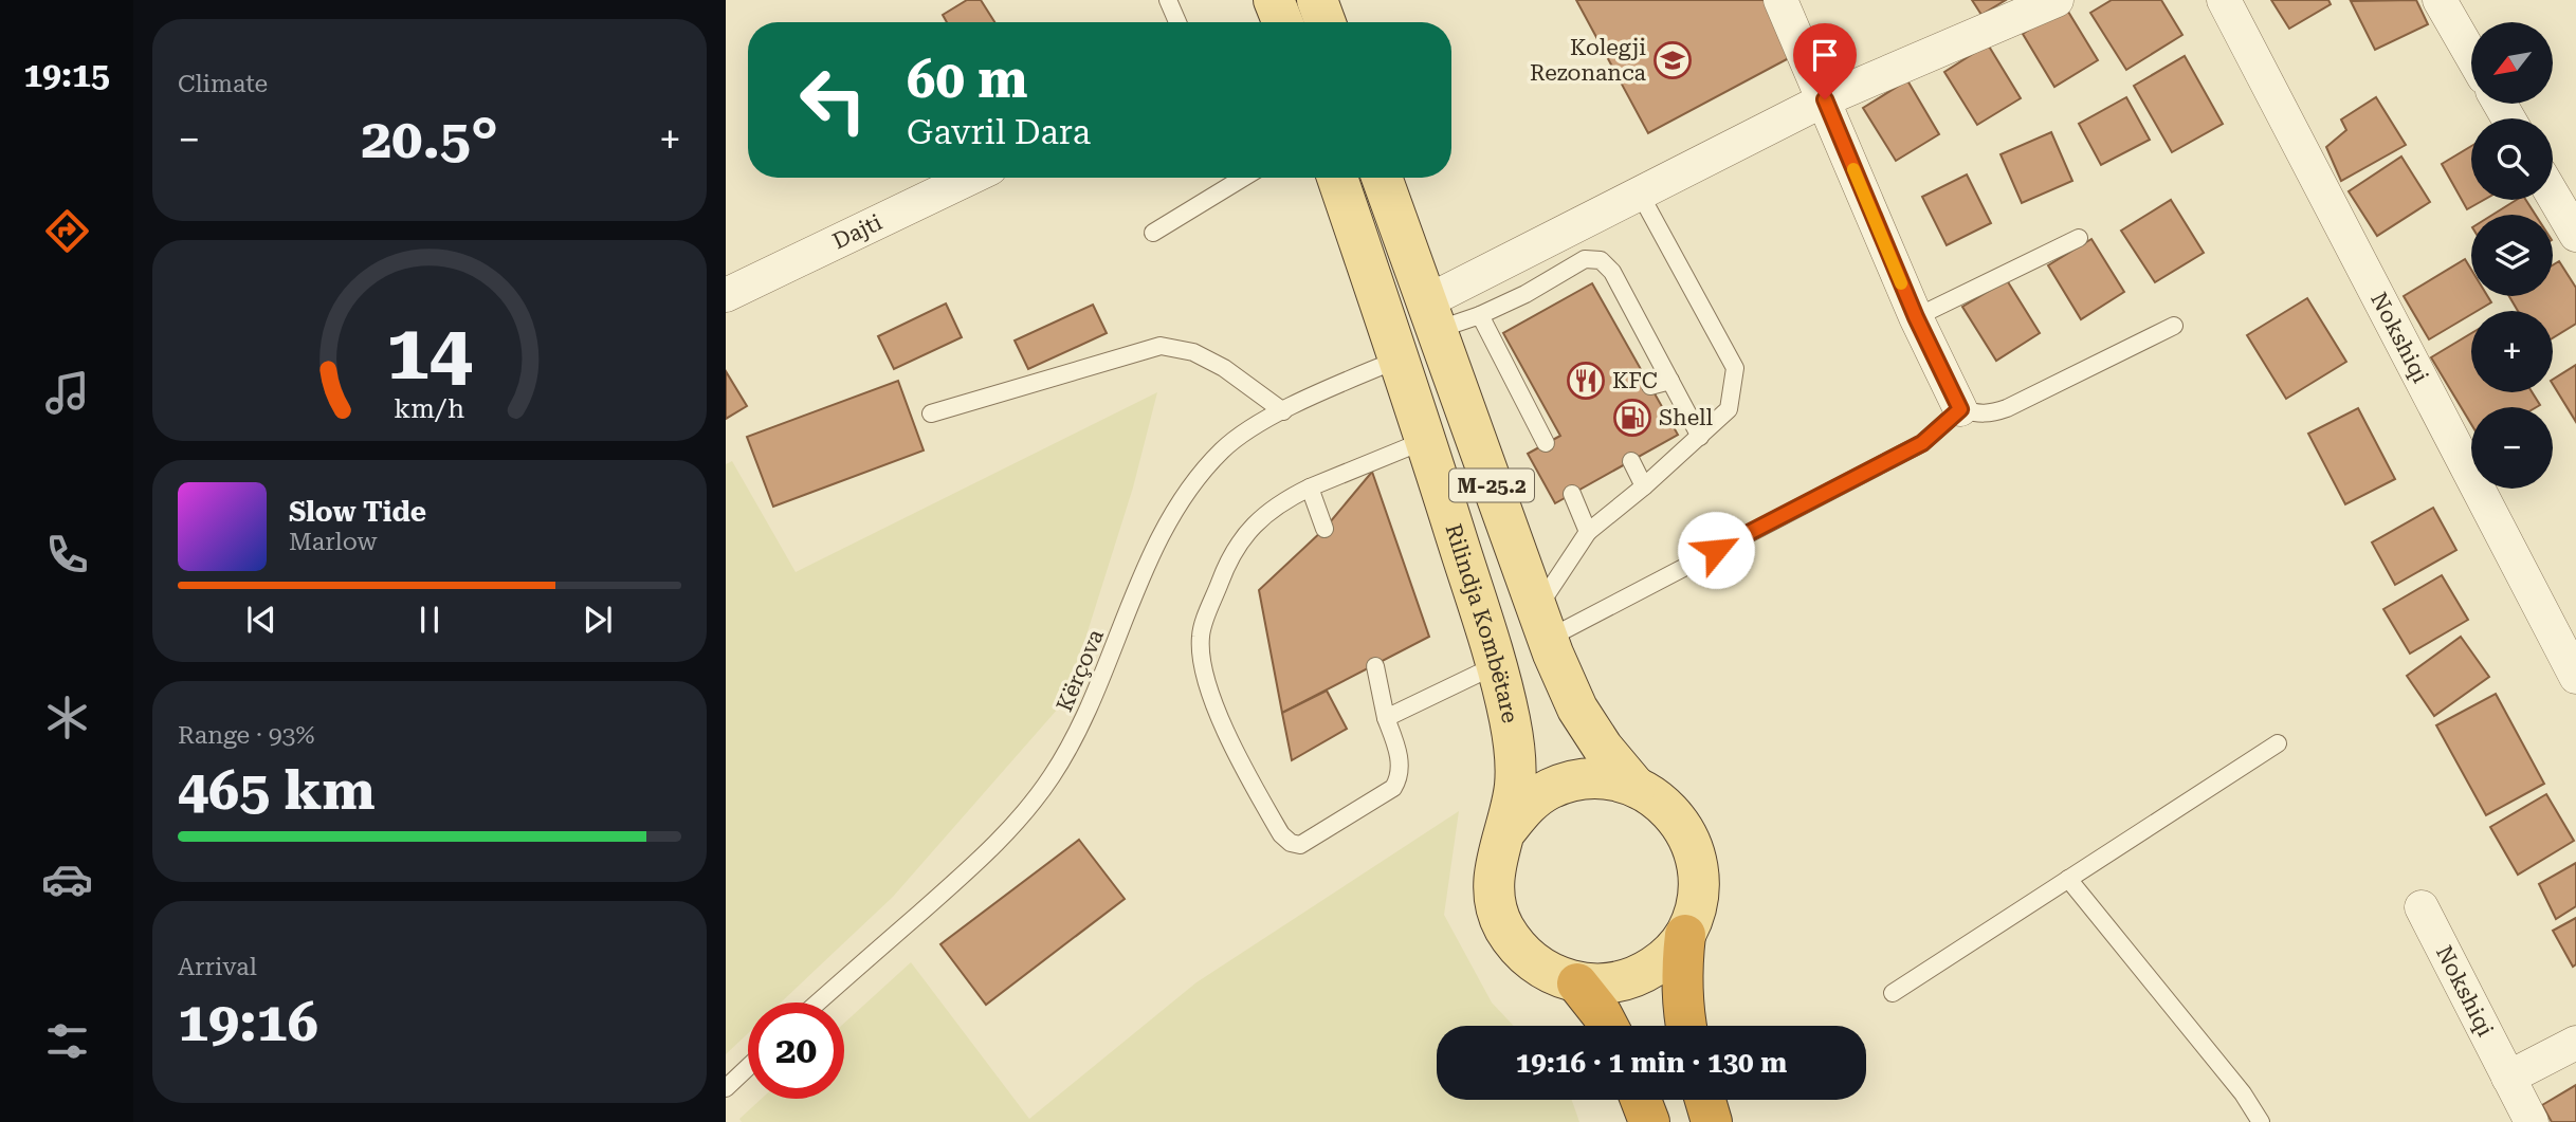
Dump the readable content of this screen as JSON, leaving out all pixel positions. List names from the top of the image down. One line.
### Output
{"streets":{"main road":["M-25.2","Rilindja Kombëtare"],"street":["Dajti","Nokshiqi"],"lane":["Kërçova"]},"crossings":[["M-25.2","Rilindja Kombëtare"],["Rilindja Kombëtare","Kërçova"]],"places":{"school or university":["Kolegji Rezonanca"],"restaurant":["KFC"],"fuel station":["Shell"]},"north":"bottom left","page":{"tabs":"19:15","tile":["Climate",["Range · 93%","465 km"],["Arrival","19:16"]],"map_buttons":["+","−"],"turn":["60 m","Gavril Dara"],"heat":["−","20.5°","+"],"song":["Slow Tide","Marlow"],"limit":"20","trip":"19:16 · 1 min · 130 m","gauge":["14","km/h"]}}
